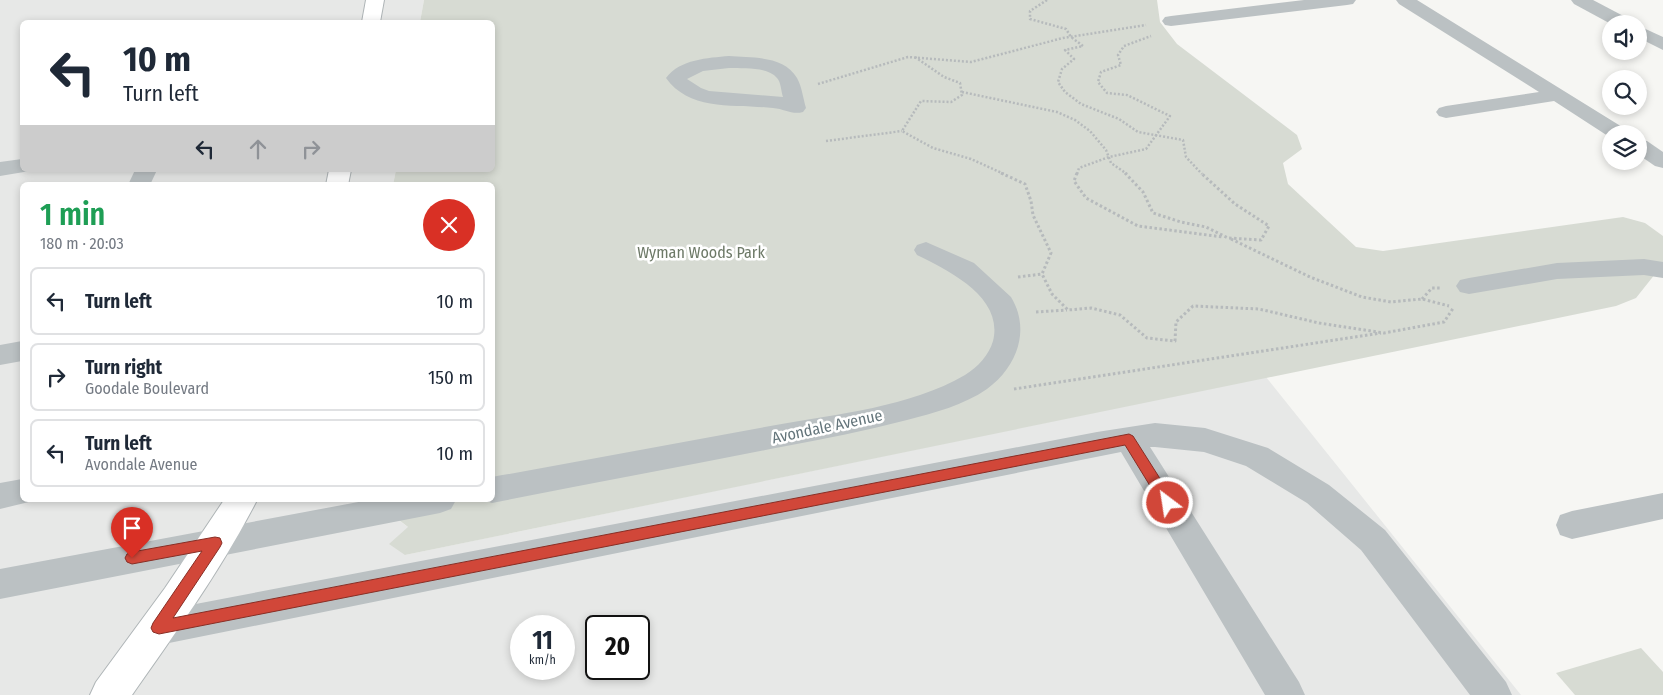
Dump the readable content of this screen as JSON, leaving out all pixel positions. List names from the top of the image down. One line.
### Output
{"streets":{"street":["Avondale Avenue"]},"parks":["Wyman Woods Park"],"page":{"turn":["10 m","Turn left"],"heading":["1 min","180 m · 20:03"],"list":[{"name":"Turn left","value":"10 m"},{"name":"Turn right","note":"Goodale Boulevard","value":"150 m"},{"name":"Turn left","note":"Avondale Avenue","value":"10 m"}],"speed":"11 km/h","limit":"20"}}
